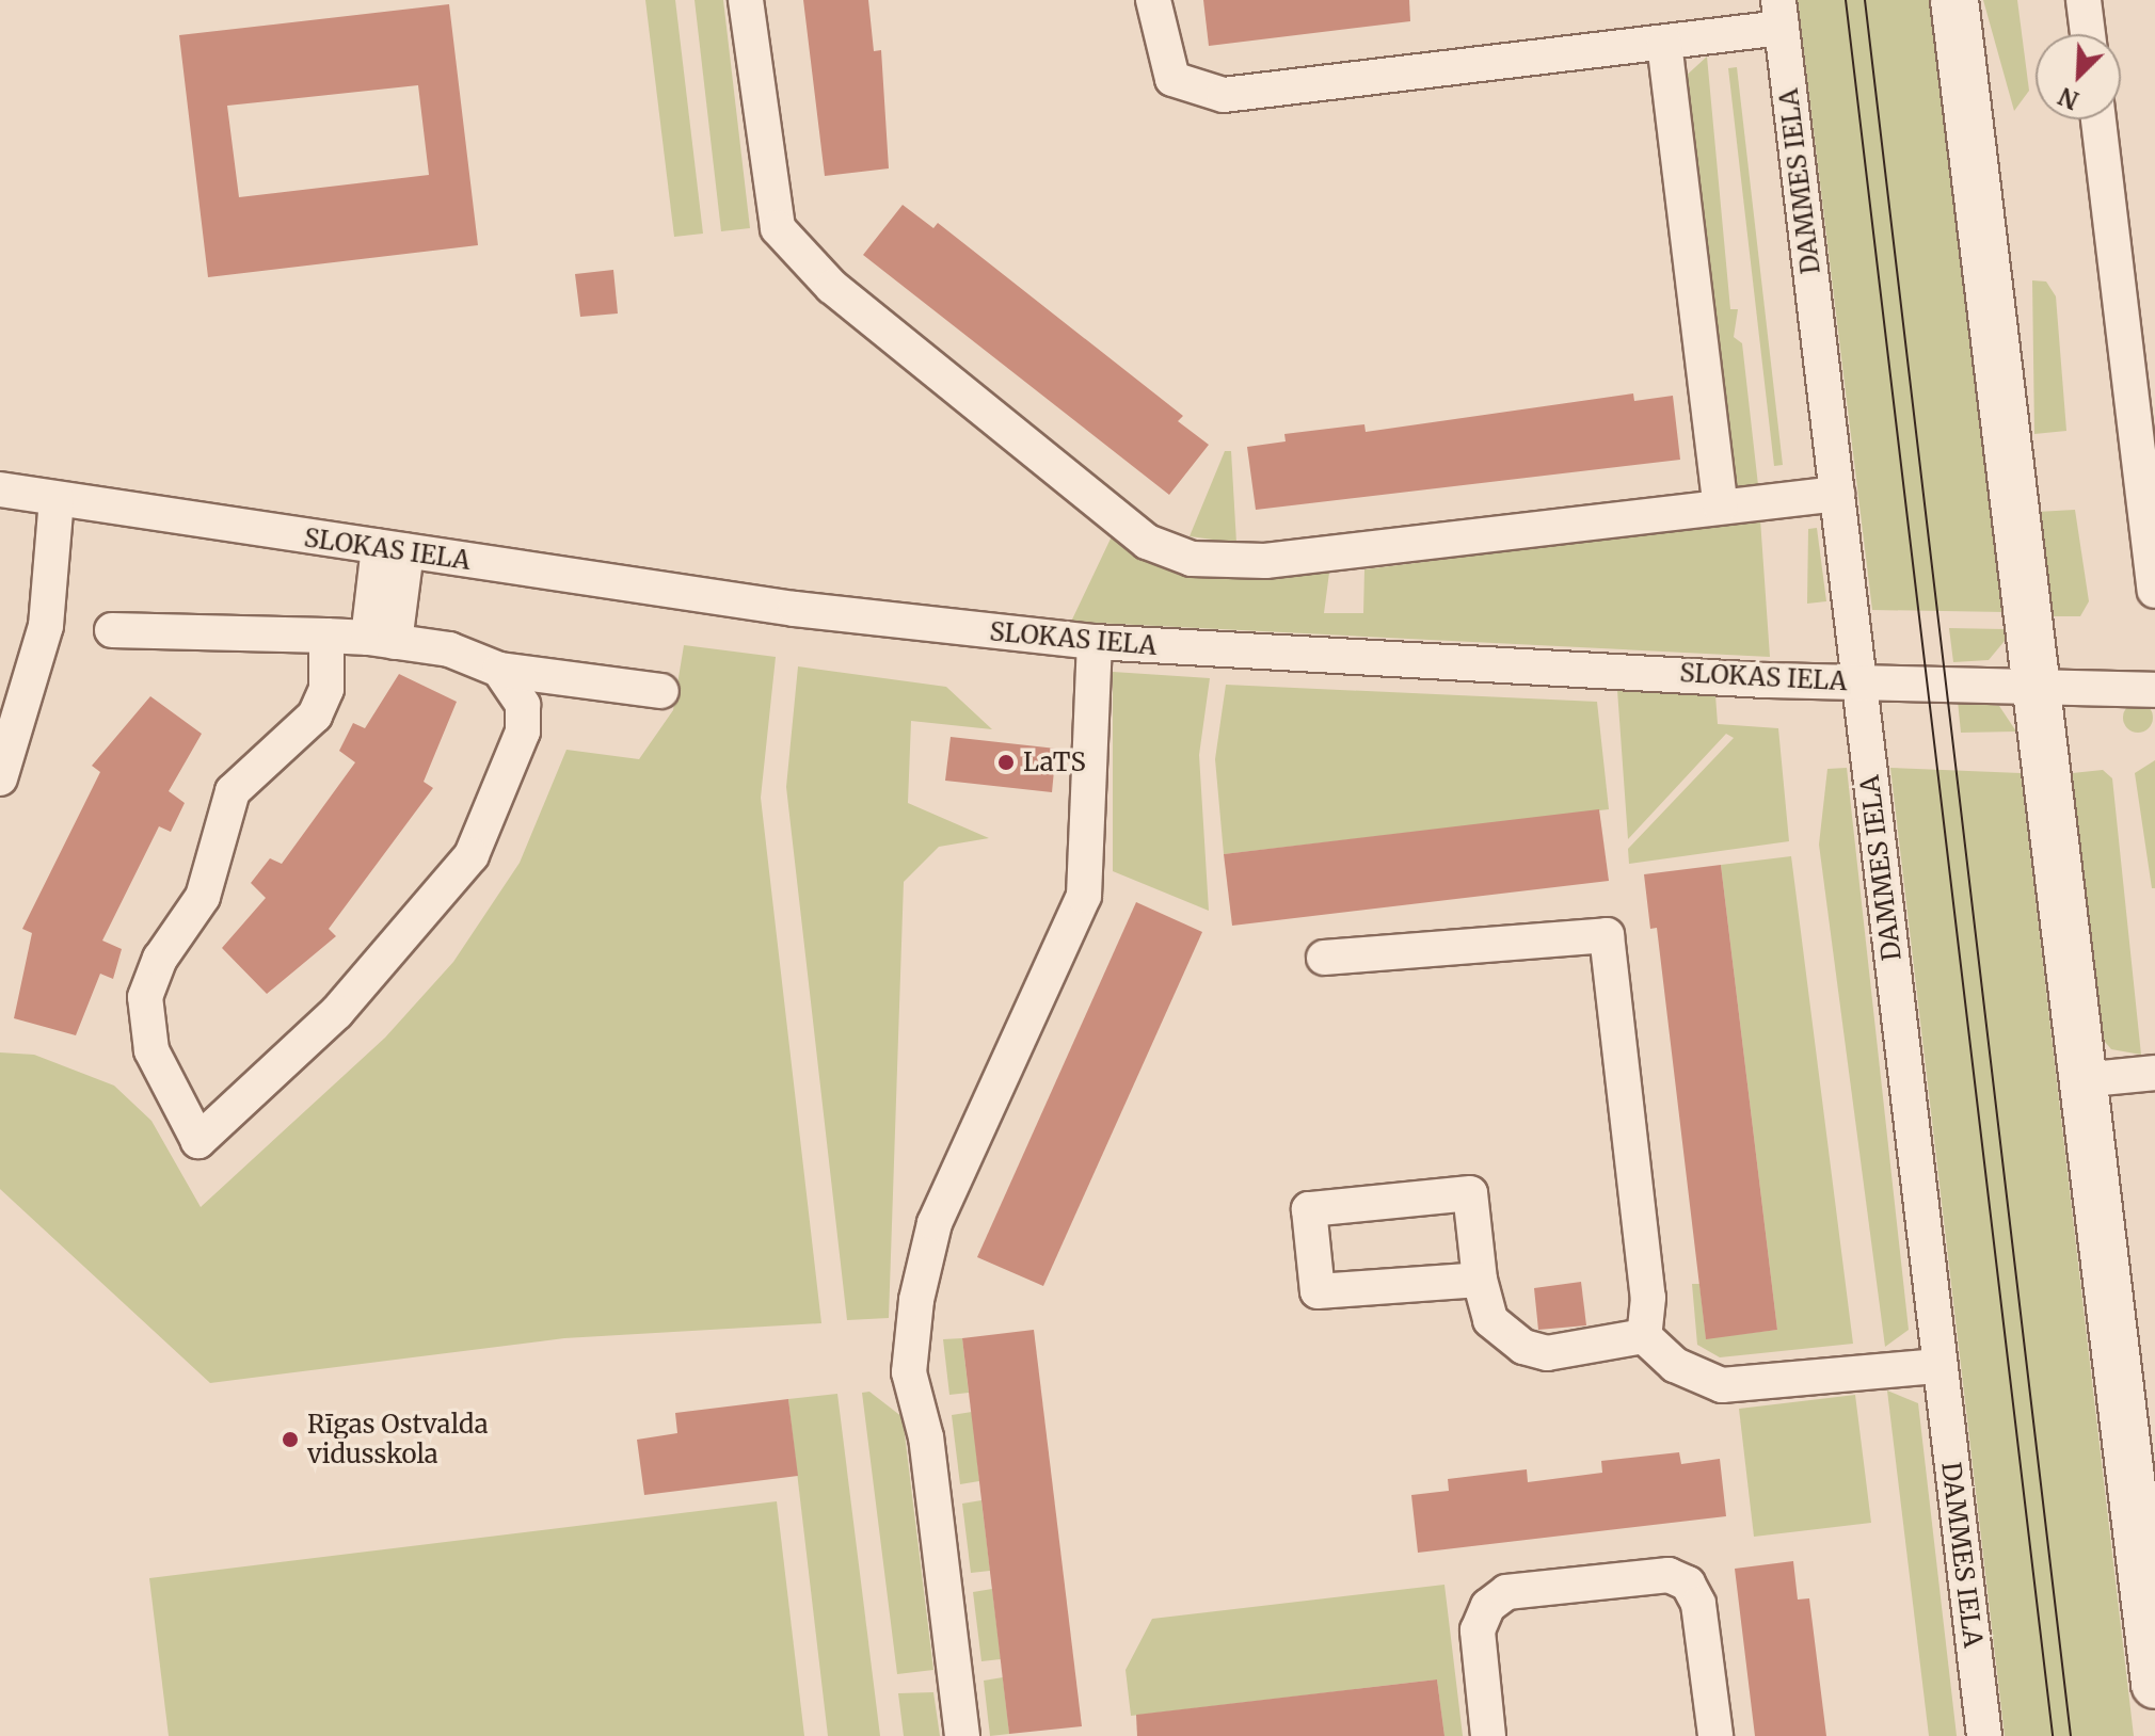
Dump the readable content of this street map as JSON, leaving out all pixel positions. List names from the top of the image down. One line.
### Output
{"streets":{"street":["DAMMES IELA","SLOKAS IELA"]},"crossings":[["DAMMES IELA","SLOKAS IELA"]],"places":["LaTS","Rīgas Ostvalda vidusskola"],"north":"bottom left"}
